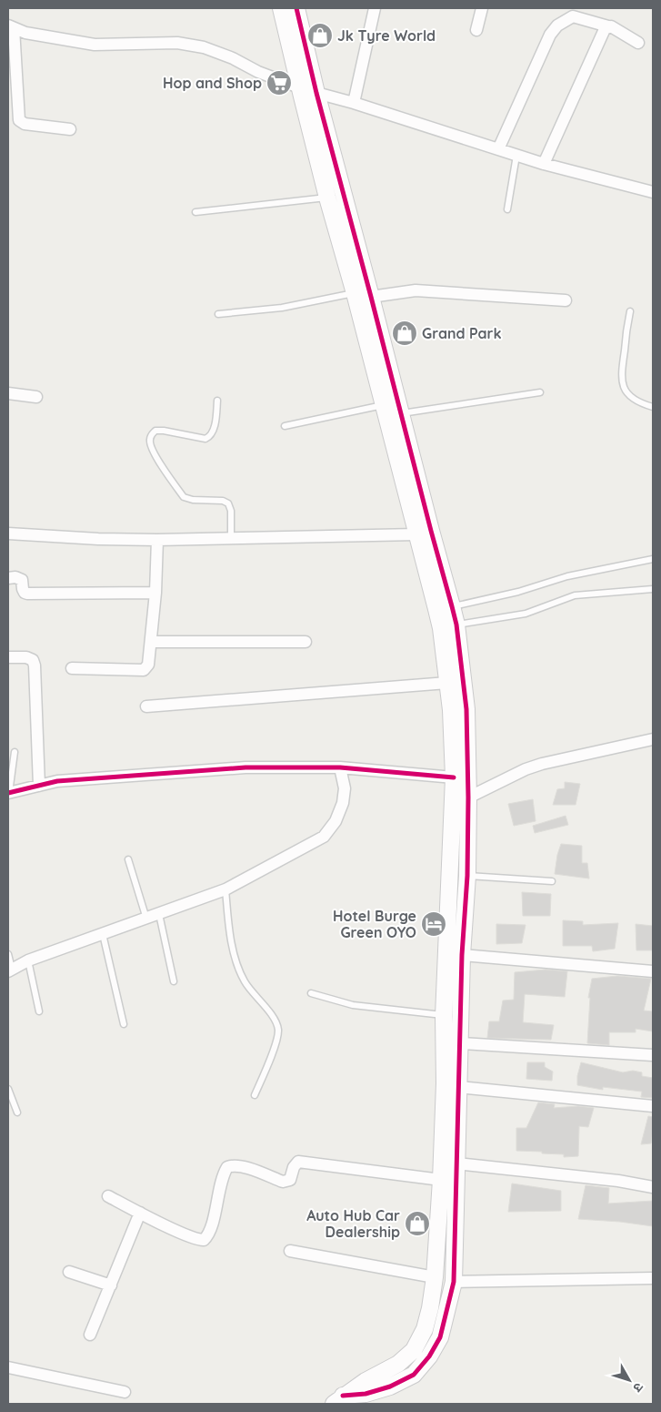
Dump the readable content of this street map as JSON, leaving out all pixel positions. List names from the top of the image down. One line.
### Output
{"places":{"shop":["Jk Tyre World","Grand Park","Auto Hub Car Dealership"],"supermarket":["Hop and Shop"],"hotel":["Hotel Burge Green OYO"]},"north":"bottom right"}
